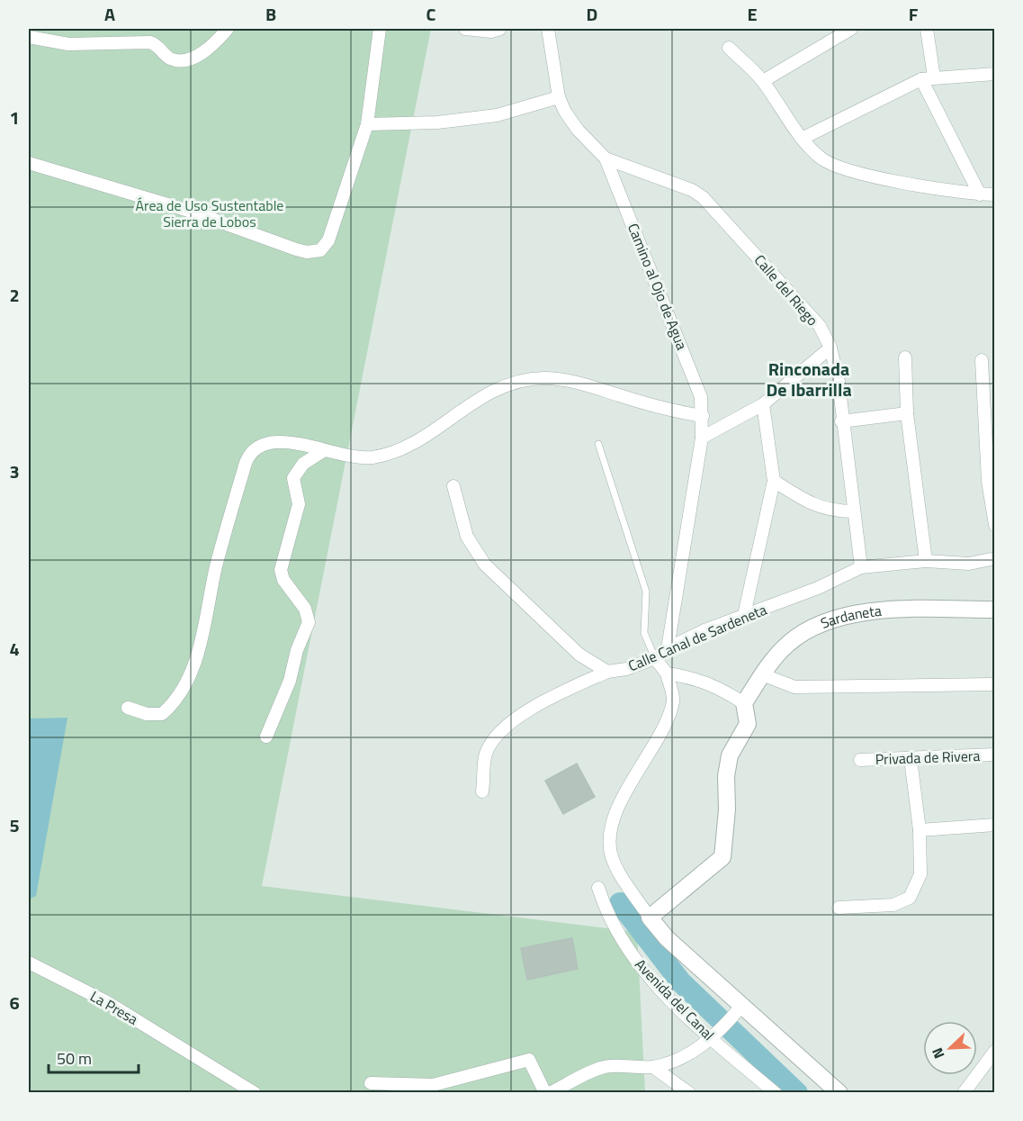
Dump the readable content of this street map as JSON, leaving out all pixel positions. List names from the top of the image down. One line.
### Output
{"streets":{"street":["Camino al Ojo de Agua","Calle del Riego","Sardaneta","Calle Canal de Sardeneta","Privada de Rivera","Avenida del Canal","La Presa"]},"crossings":[["Camino al Ojo de Agua","Calle del Riego"],["Camino al Ojo de Agua","Calle Canal de Sardeneta"],["Calle del Riego","Calle Canal de Sardeneta"]],"districts":["Rinconada De Ibarrilla"],"parks":["Área de Uso Sustentable Sierra de Lobos"],"scale_bar":"50 m","north":"bottom left","grid":{"columns":["A","B","C","D","E","F"],"rows":["1","2","3","4","5","6"]}}
